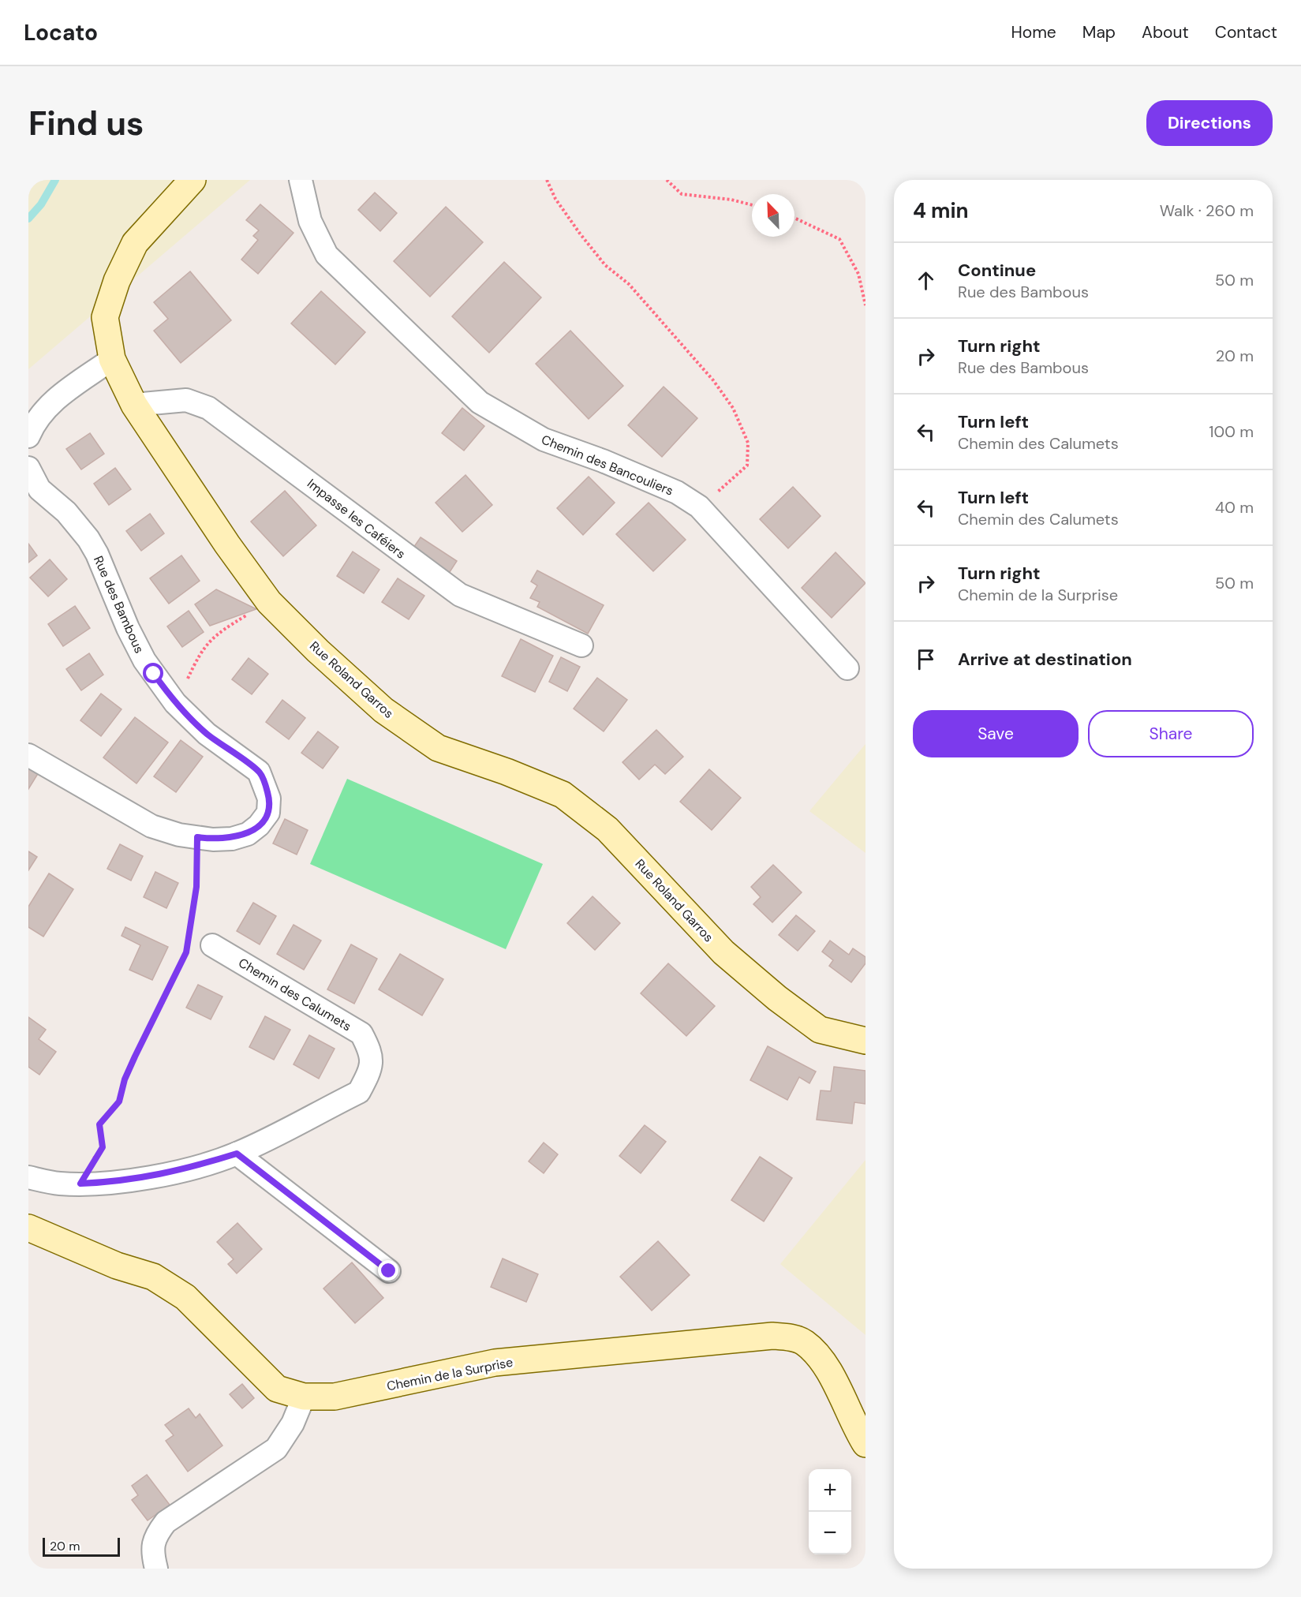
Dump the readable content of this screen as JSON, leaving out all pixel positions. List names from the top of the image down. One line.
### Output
{"streets":{"main road":["Rue Roland Garros","Chemin de la Surprise"],"street":["Chemin des Bancouliers","Impasse les Caféiers","Rue des Bambous","Chemin des Calumets"]},"crossings":[["Impasse les Caféiers","Rue Roland Garros"]],"scale_bar":"20 m","north":"top left","page":{"header":"Locato","nav":["Home","Map","About","Contact"],"buttons":["Directions",["Save","Share"]],"title":"Find us","heading":["4 min","Walk · 260 m"],"list":[["Continue","Rue des Bambous","50 m"],["Turn right","Rue des Bambous","20 m"],["Turn left","Chemin des Calumets","100 m"],["Turn left","Chemin des Calumets","40 m"],["Turn right","Chemin de la Surprise","50 m"],"Arrive at destination"],"map_buttons":["+","−"],"scale":"20 m"}}
